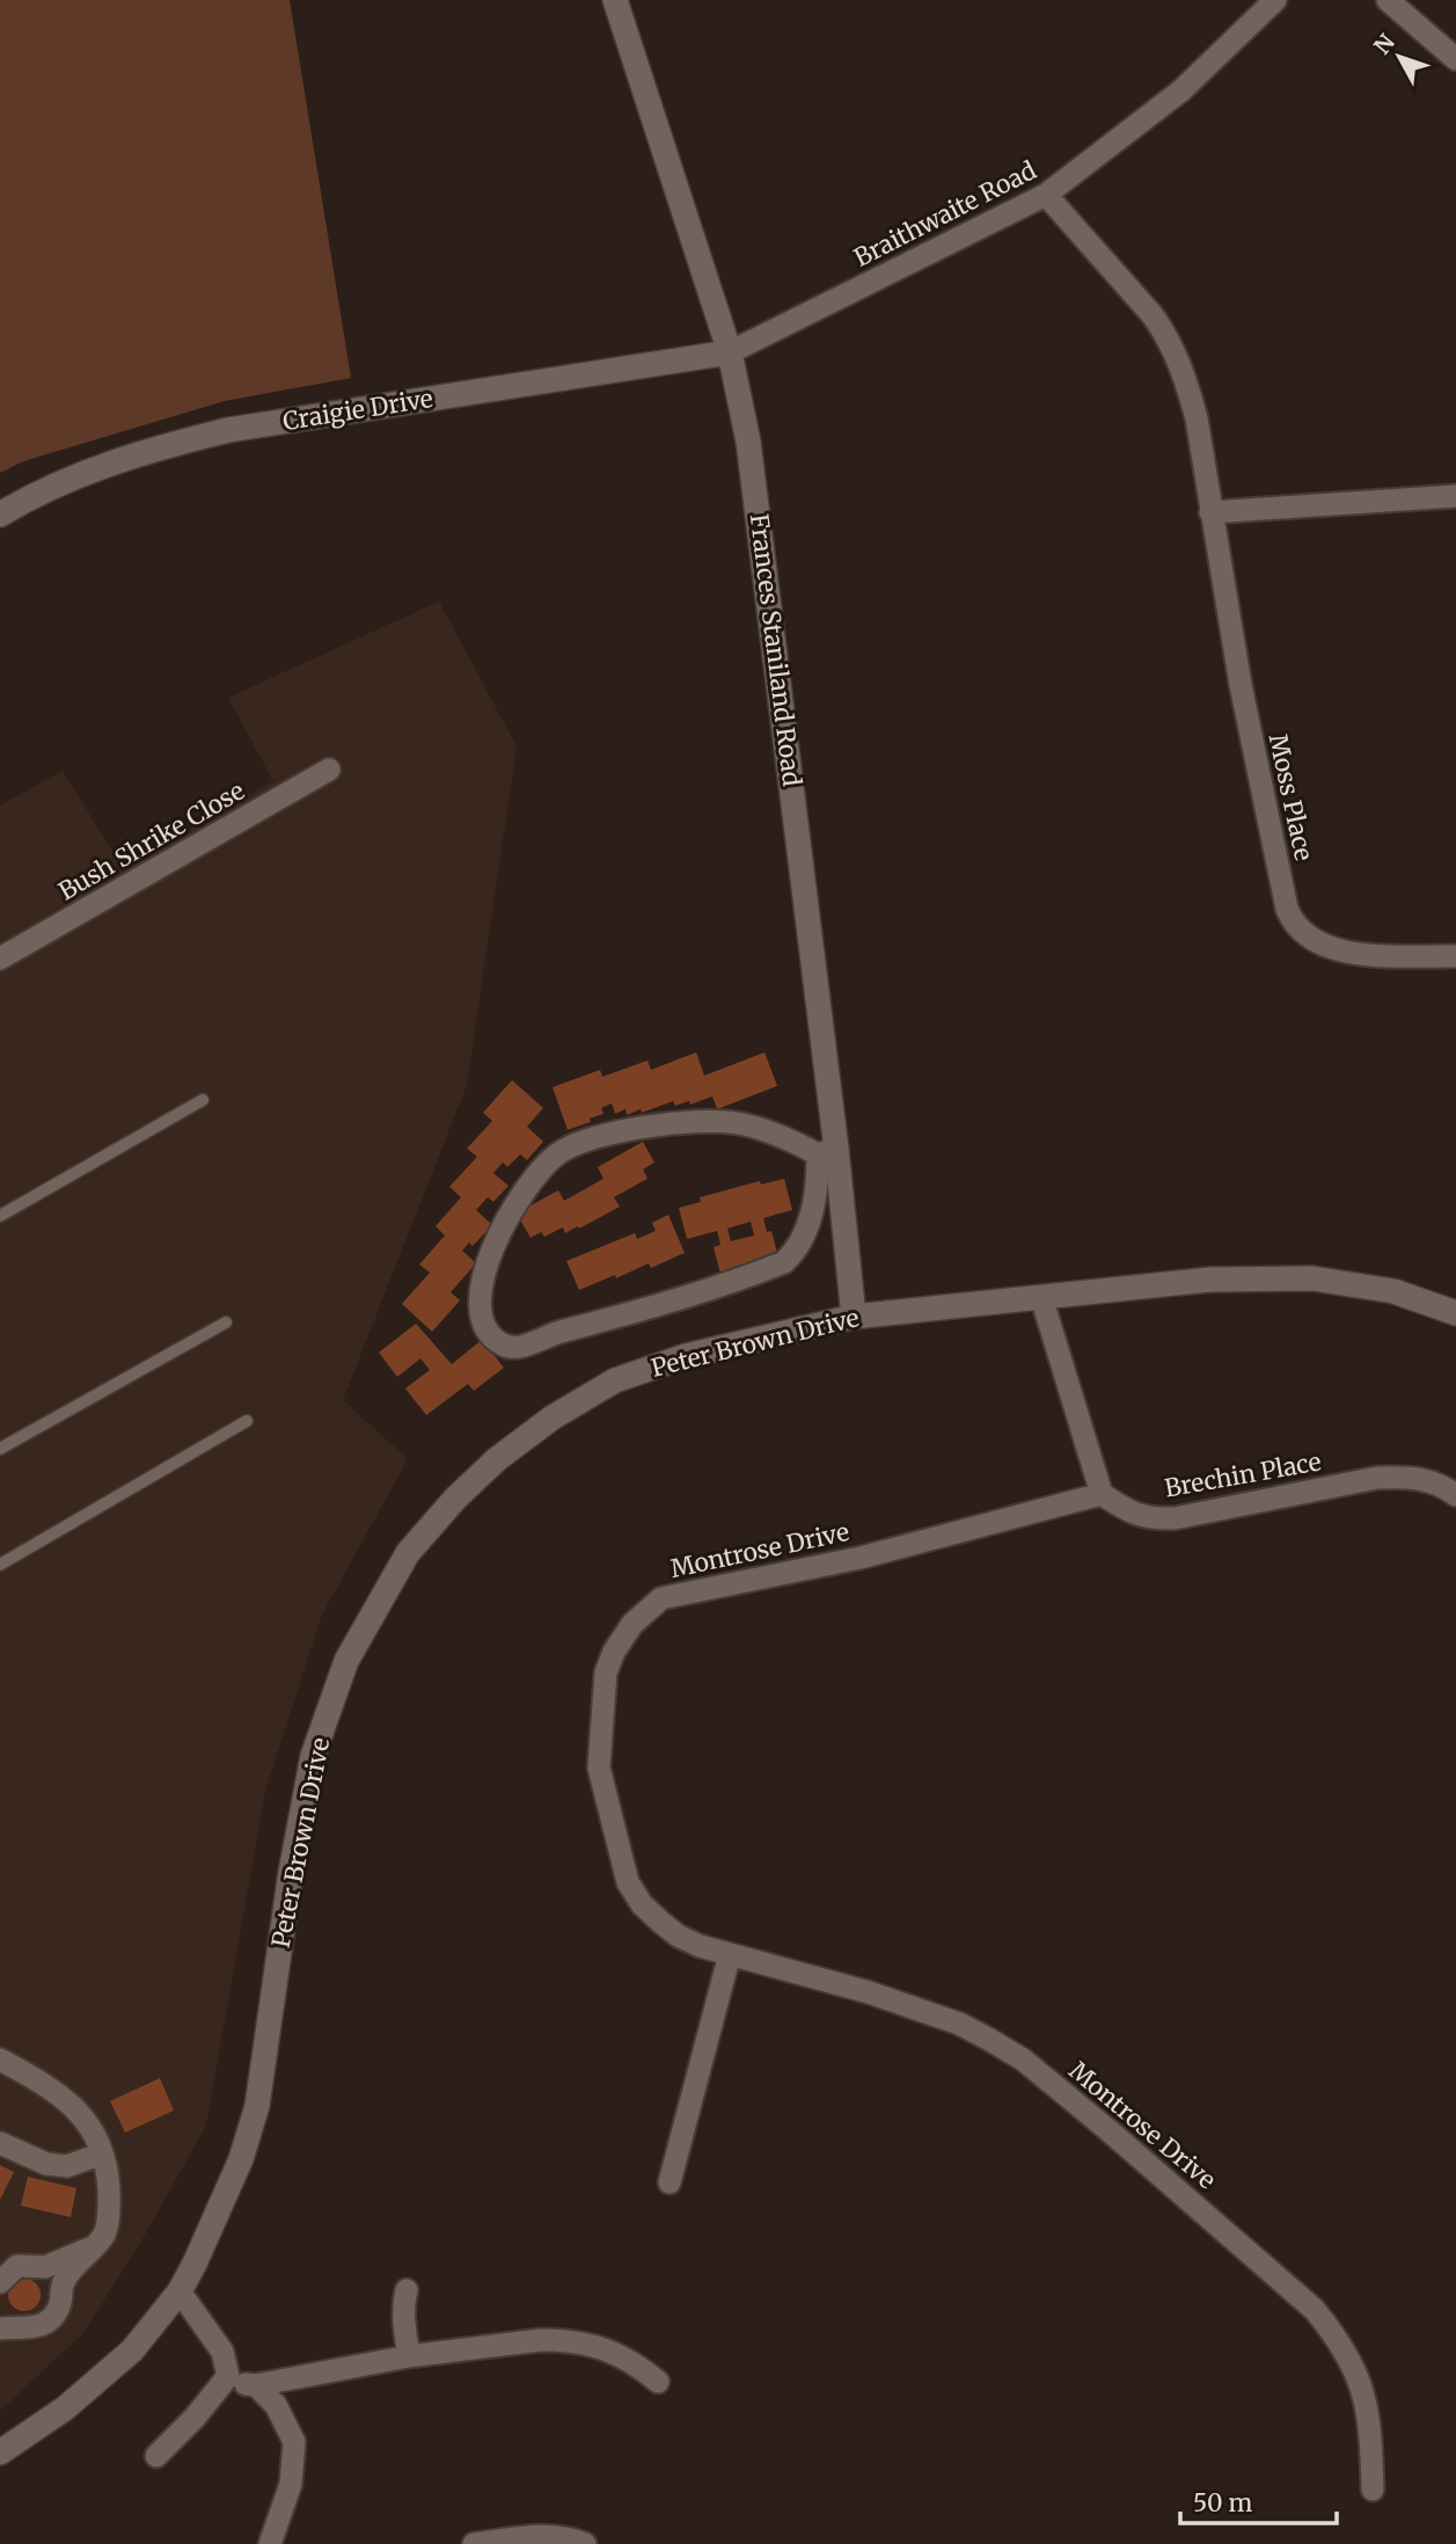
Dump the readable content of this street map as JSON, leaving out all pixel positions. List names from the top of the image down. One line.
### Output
{"streets":{"street":["Braithwaite Road","Craigie Drive","Frances Staniland Road","Moss Place","Bush Shrike Close","Peter Brown Drive","Brechin Place","Montrose Drive"]},"crossings":[["Braithwaite Road","Craigie Drive"],["Braithwaite Road","Frances Staniland Road"],["Braithwaite Road","Moss Place"],["Craigie Drive","Frances Staniland Road"],["Frances Staniland Road","Peter Brown Drive"],["Brechin Place","Montrose Drive"]],"scale_bar":"50 m","north":"top left"}
